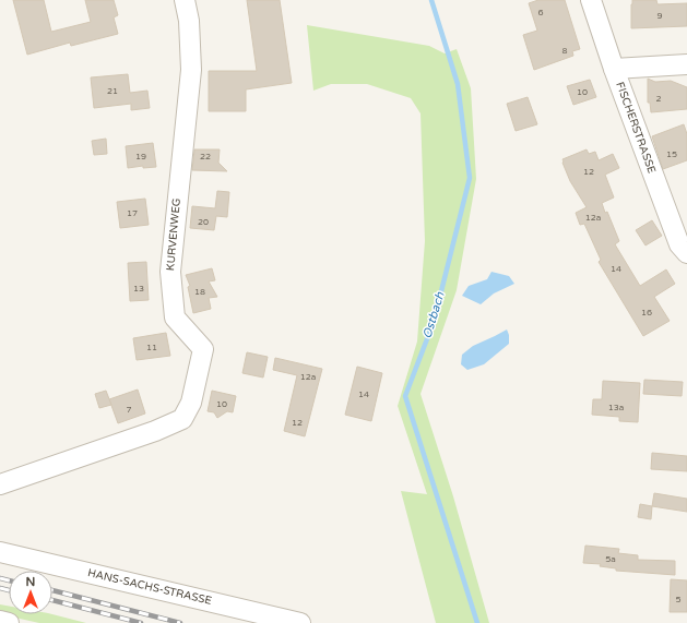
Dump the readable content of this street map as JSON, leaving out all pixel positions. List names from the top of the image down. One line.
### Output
{"streets":{"street":["FISCHERSTRASSE","KURVENWEG","HANS-SACHS-STRASSE"]},"water":["Ostbach"],"house_numbers":["6","9","8","21","10","2","15","19","22","12","17","12a","20","14","13","18","16","11","12a","14","10","13a","7","12","5a","5"],"north":"top"}
